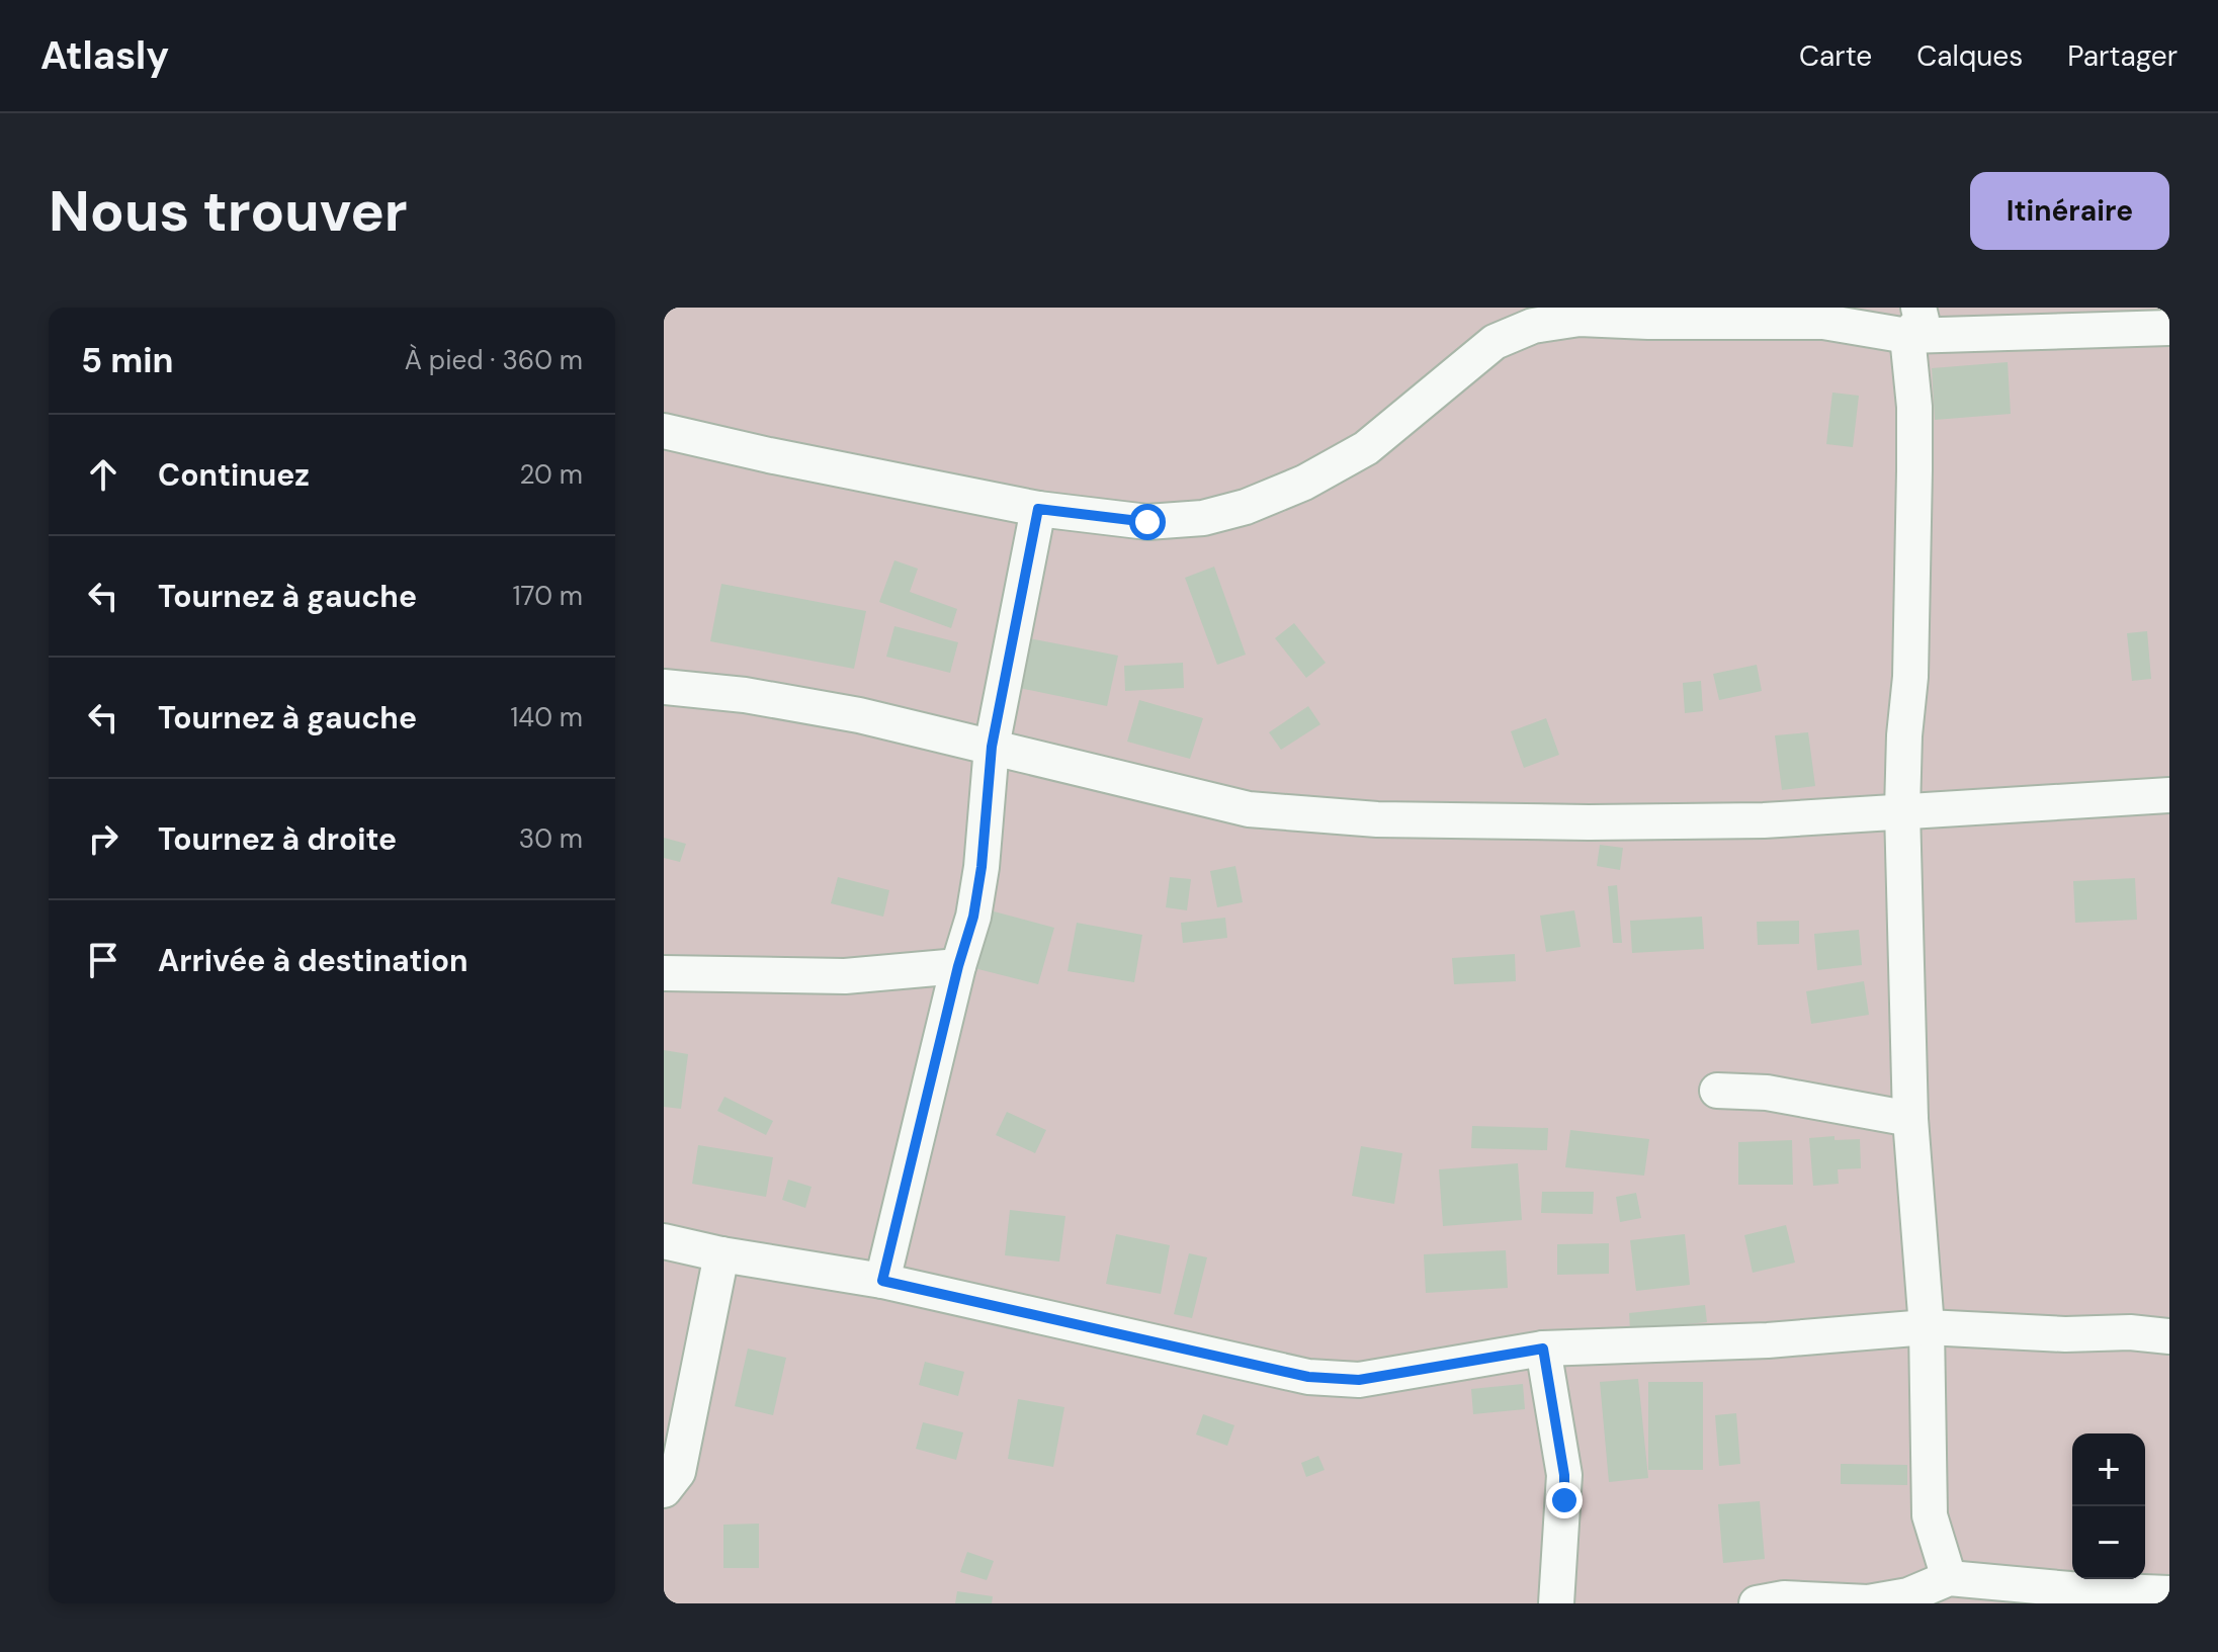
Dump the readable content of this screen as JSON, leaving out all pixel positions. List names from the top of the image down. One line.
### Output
{"page":{"header":"Atlasly","nav":["Carte","Calques","Partager"],"buttons":"Itinéraire","title":"Nous trouver","heading":["5 min","À pied · 360 m"],"list":[["Continuez","20 m"],["Tournez à gauche","170 m"],["Tournez à gauche","140 m"],["Tournez à droite","30 m"],"Arrivée à destination"],"map_buttons":["+","−"]}}
